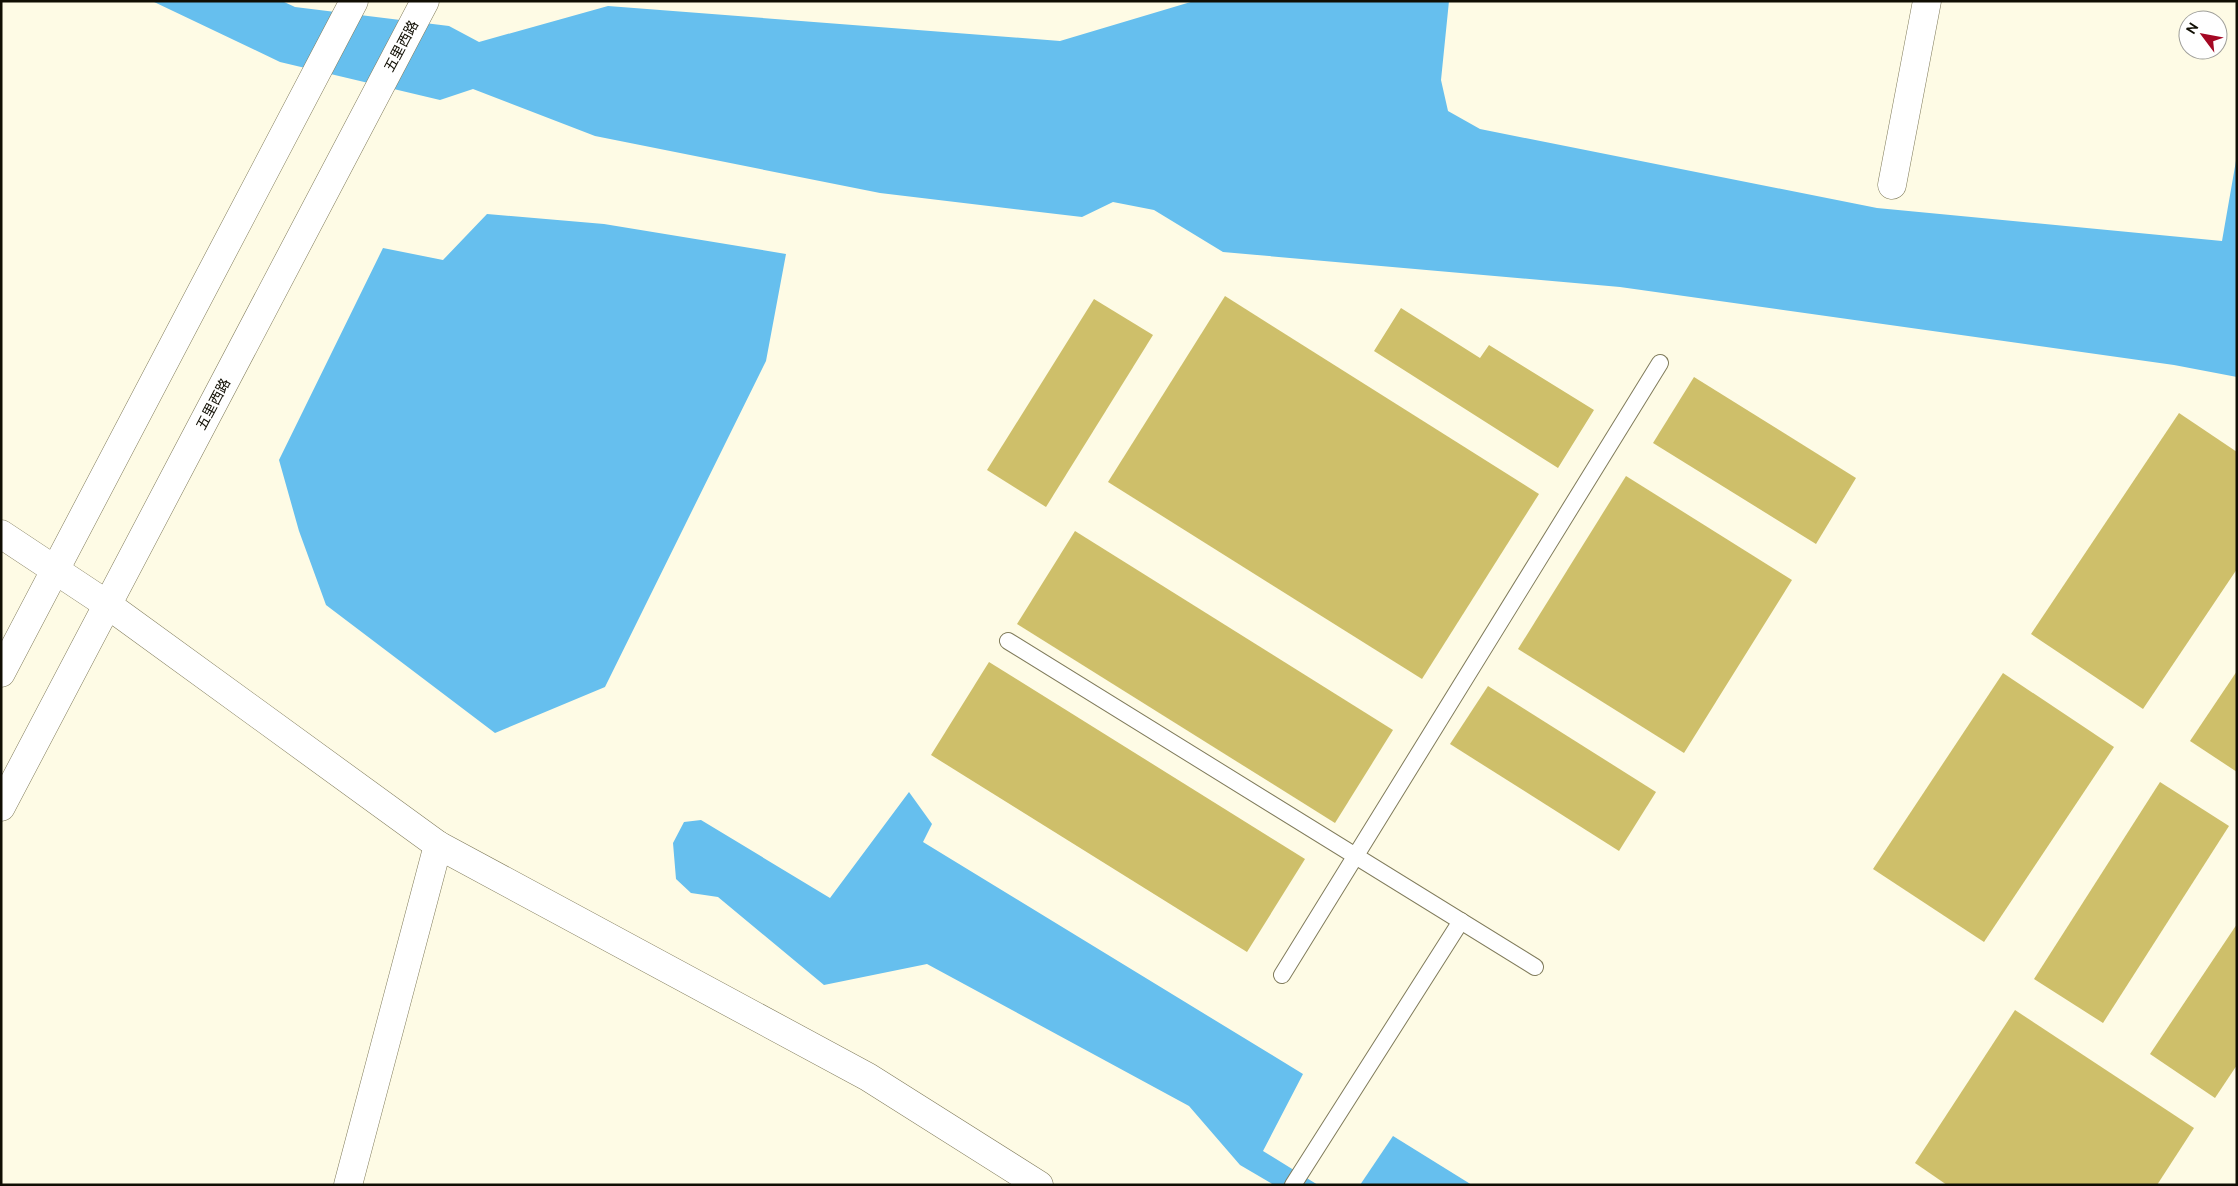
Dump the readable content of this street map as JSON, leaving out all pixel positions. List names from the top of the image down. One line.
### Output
{"streets":{"main road":["五里西路"]},"north":"top left"}
